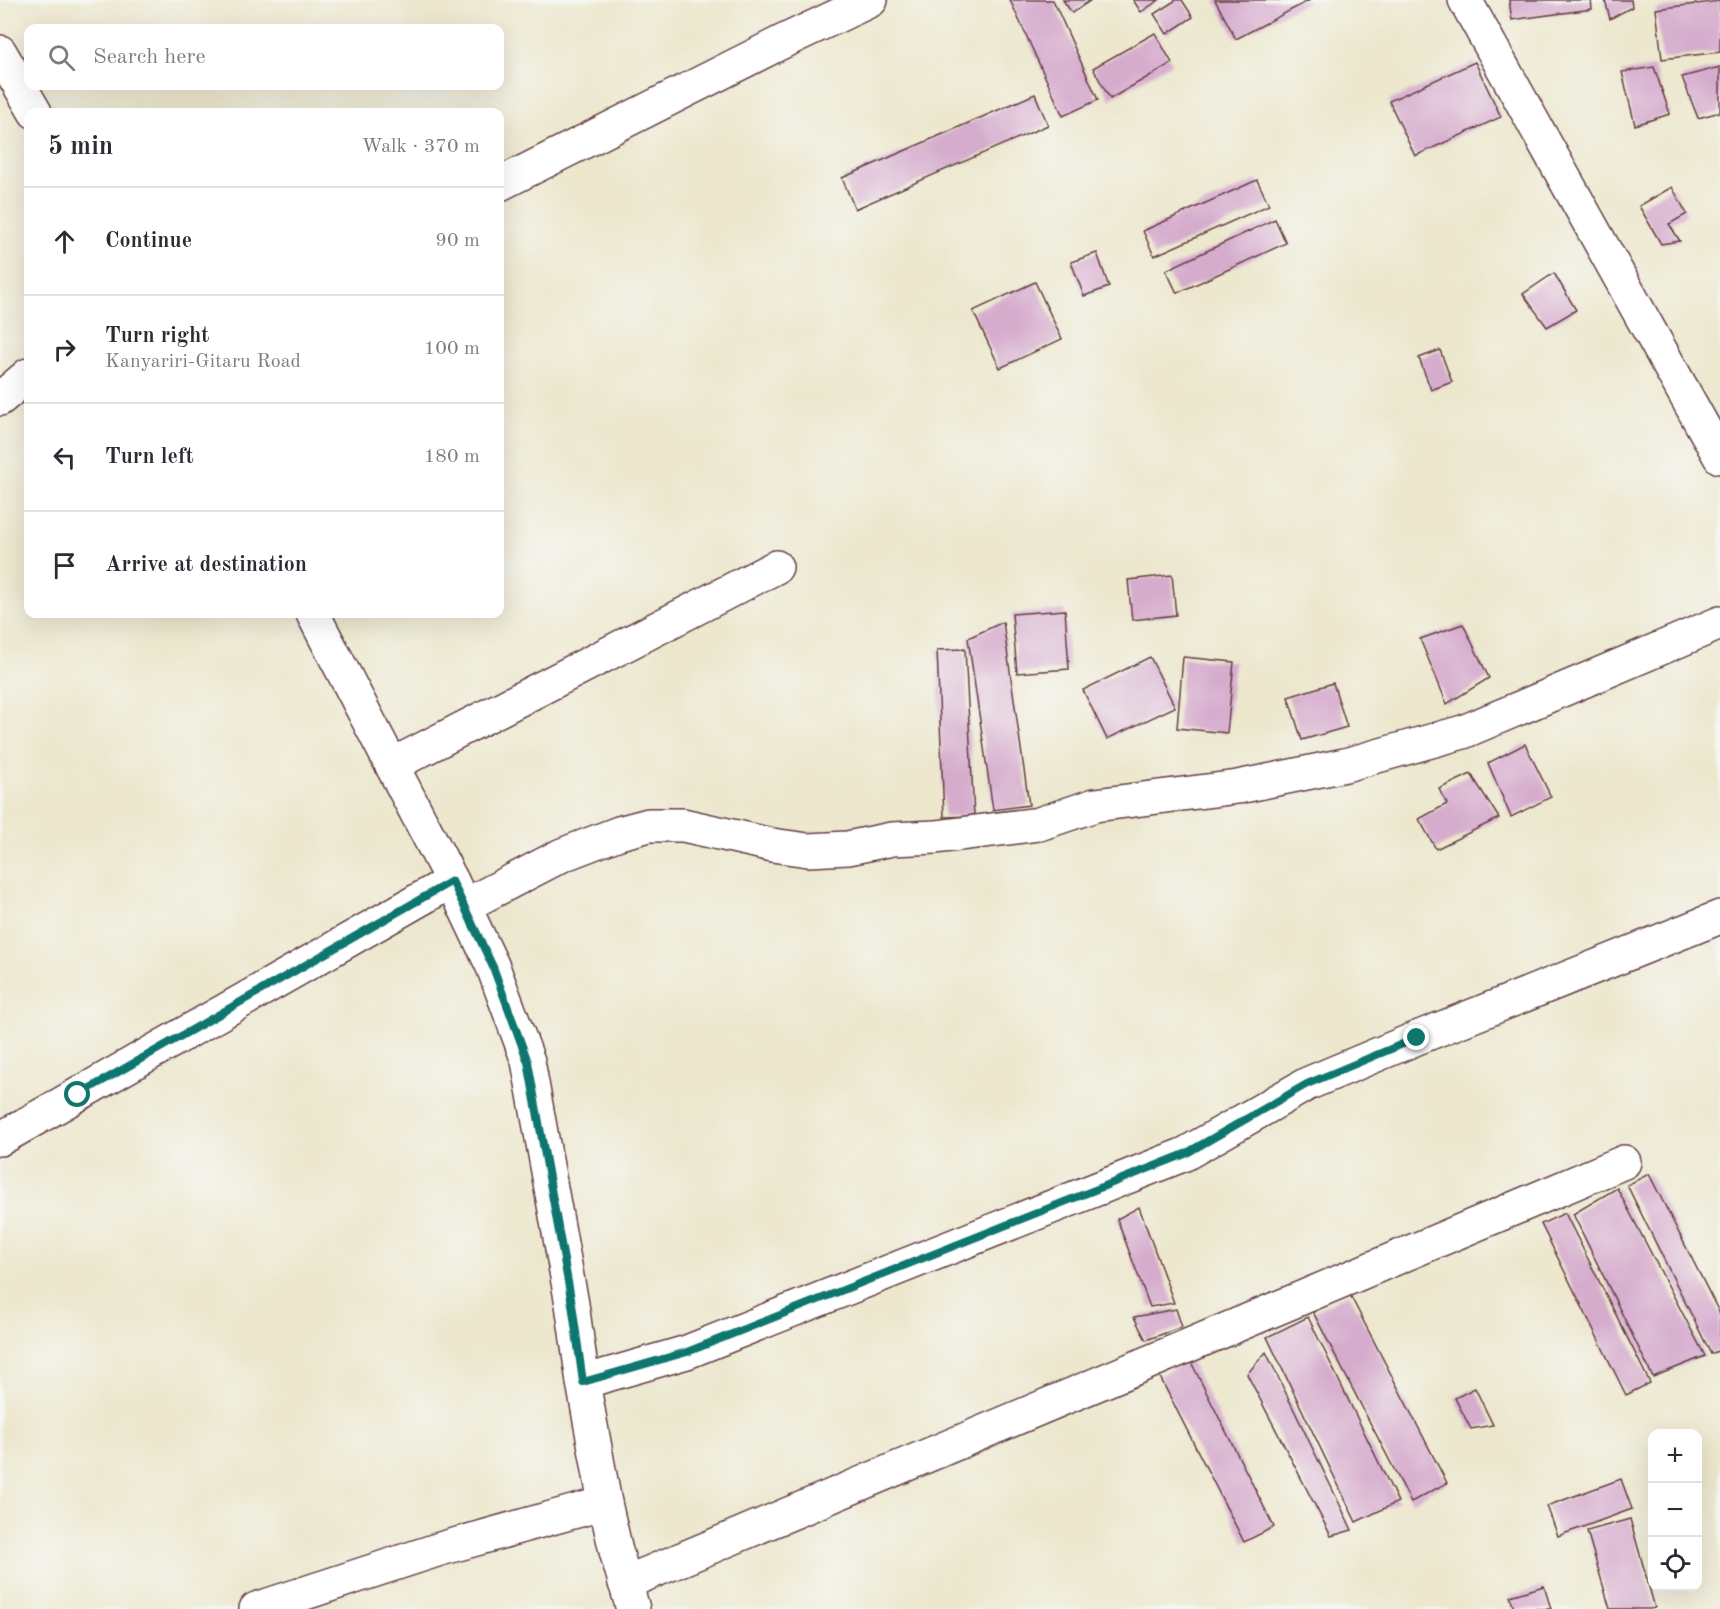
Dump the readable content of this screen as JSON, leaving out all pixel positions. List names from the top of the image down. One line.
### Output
{"page":{"search":"Search here","heading":["5 min","Walk · 370 m"],"list":[["Continue","90 m"],["Turn right","Kanyariri-Gitaru Road","100 m"],["Turn left","180 m"],"Arrive at destination"],"map_buttons":["+","−"]}}
